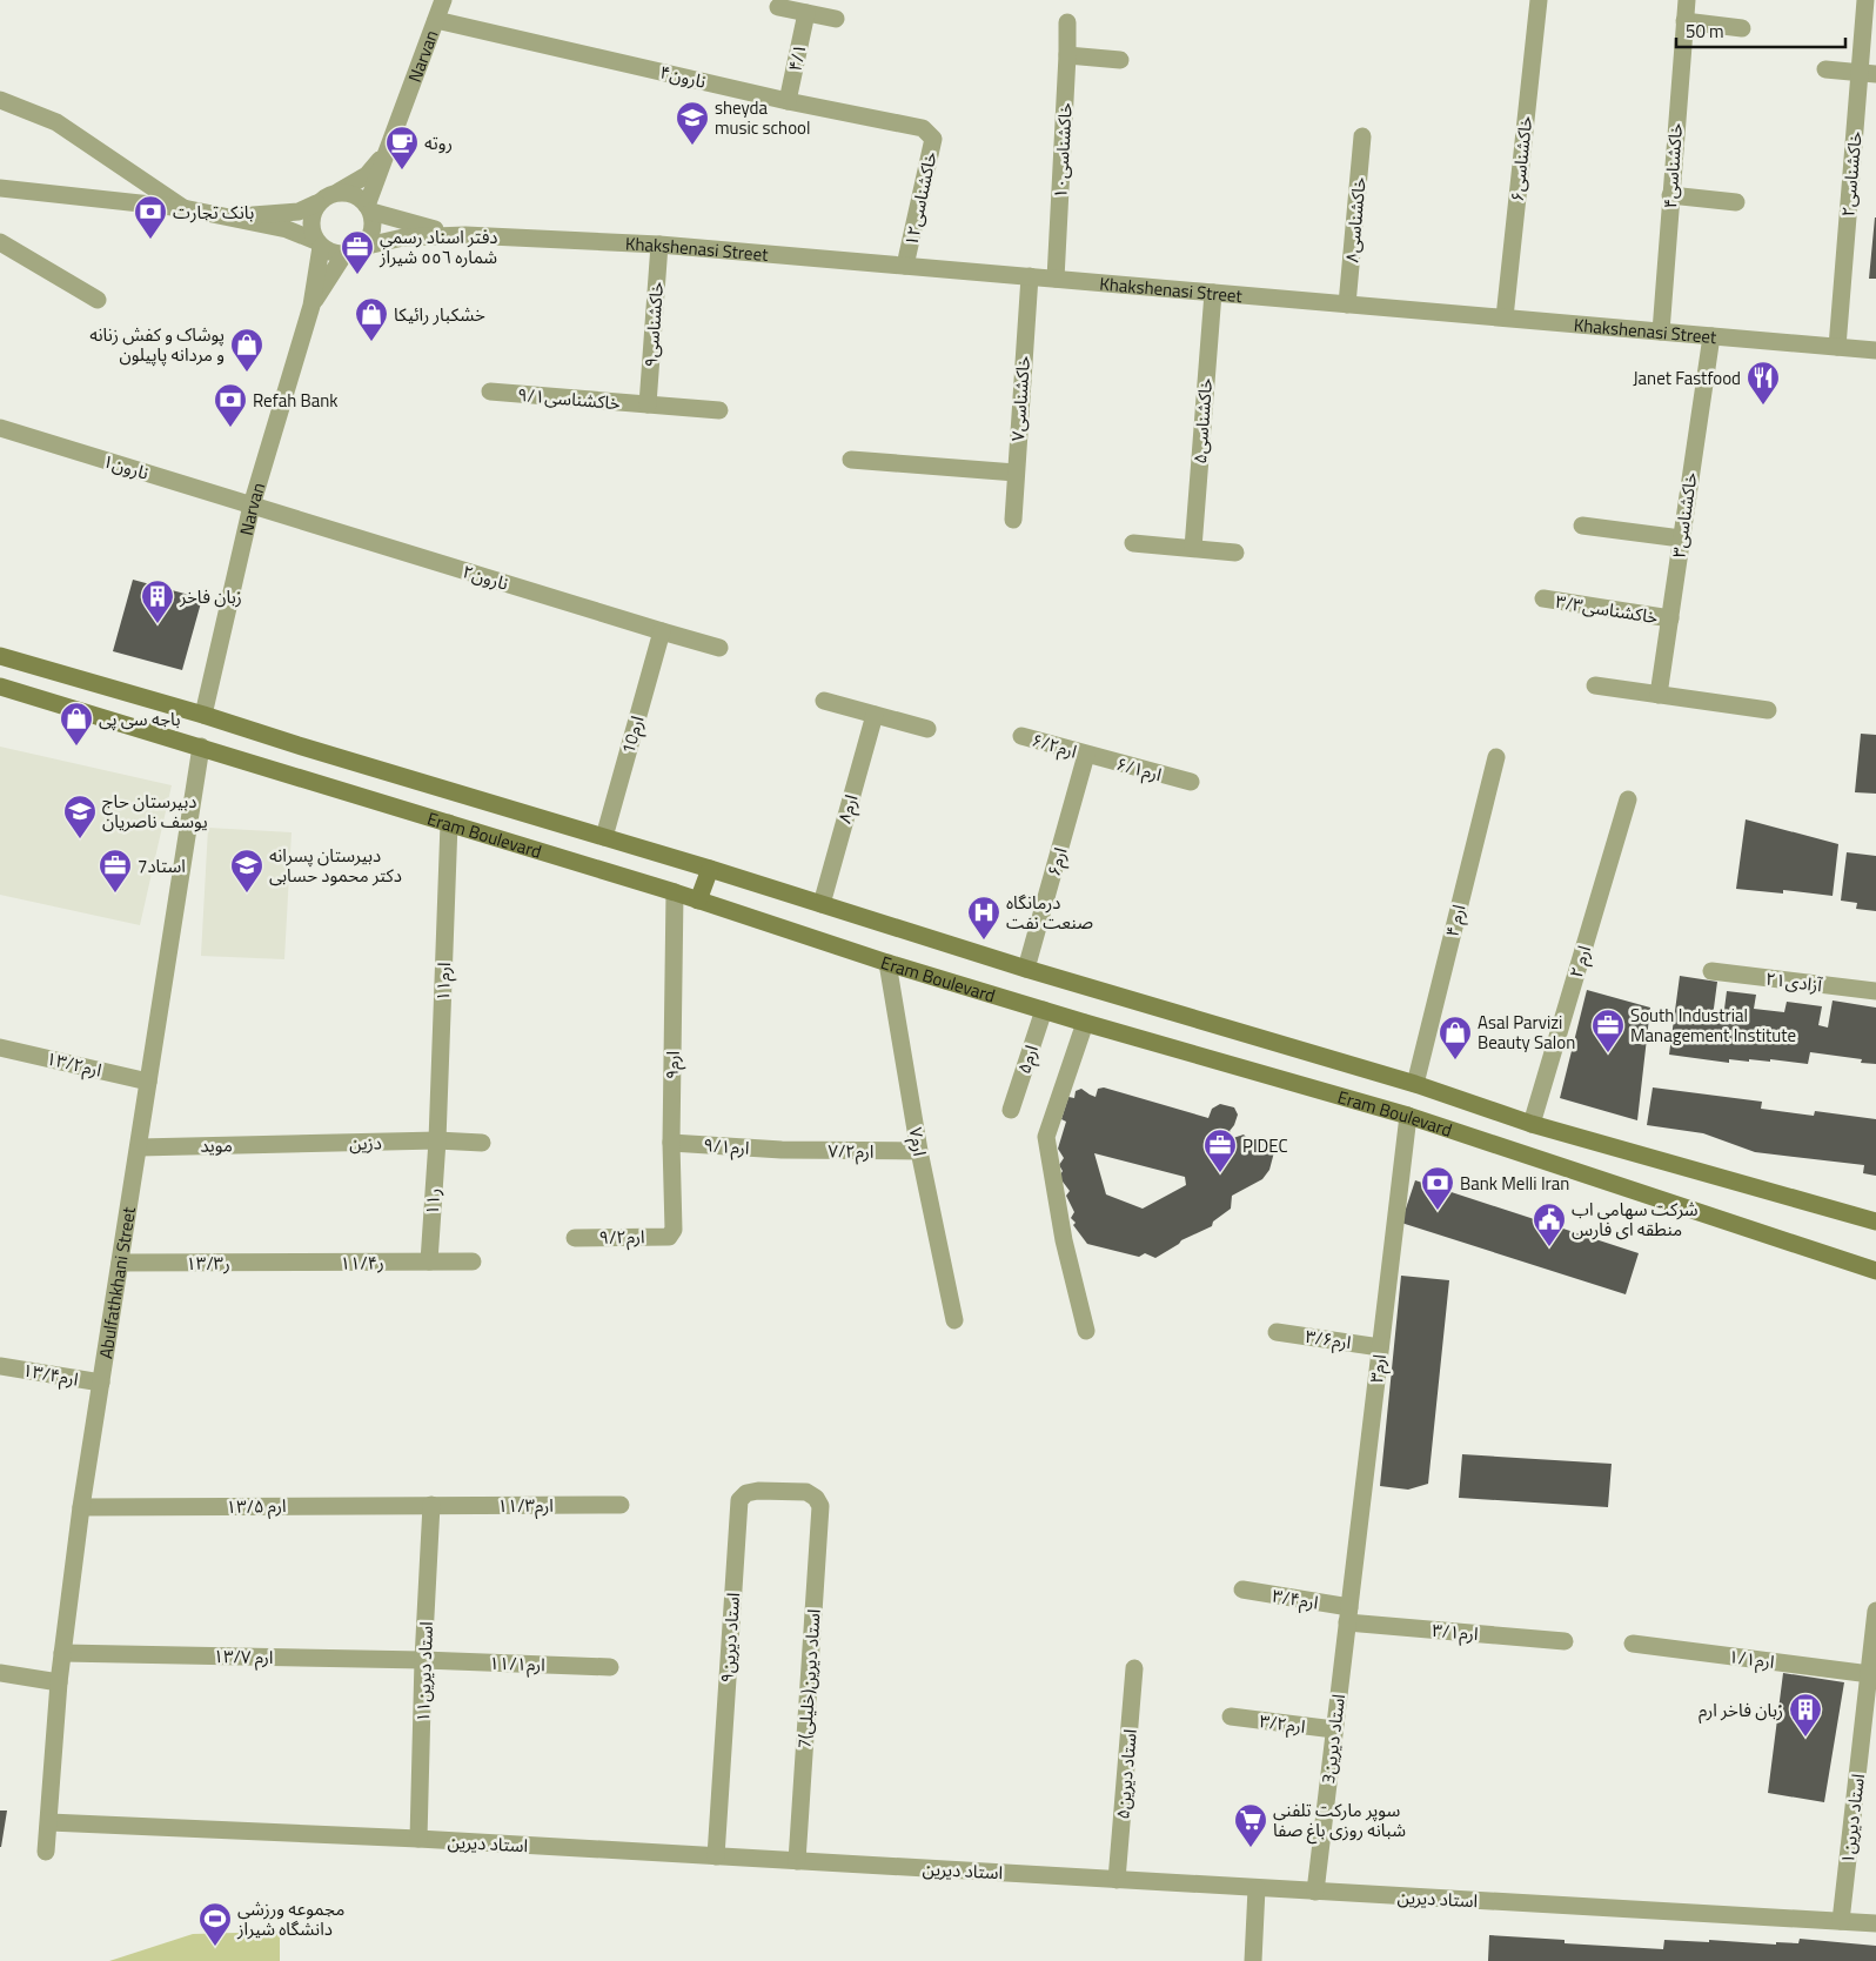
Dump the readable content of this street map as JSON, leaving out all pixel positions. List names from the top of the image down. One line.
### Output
{"streets":{"main road":["Eram Boulevard"],"street":["Narvan","۴/۱","نارون۴","خاکشناسی۱۰","خاکشناسی۶","خاکشناسی۴","خاکشناسی۲","خاکشناسی۱۲","خاکشناسی۸","Khakshenasi Street","خاکشناسی۹","۹/۱خاکشناسی","خاکشناسی۷","خاکشناسی۵","نارون۱","خاکشناسی۳","نارون۲","۳/۳خاکشناسی","ارم10","۶/۲ارم","۶/۱ارم","ارم۸","ارم۶","ارم ۴","ارم ۲","ارم۱۱","آزادی۲۱","ارم۵","۱۳/۲ارم","ارم۹","ارم۷","دزین","موید","۹/۱ارم","۷/۲ارم","۱۱ر","۹/۲ارم","۱۳/۳ر","۱۱/۴ر","Abulfathkhani Street","۳/۶ارم","ارم۳","۱۳/۴ارم","۱۱/۳ارم","۱۳/۵ ارم","۳/۴ارم","۳/۱ارم","استاد دیرین۹","۱۳/۷ ارم","۱/۱ارم","۱۱/۱ارم","استاد دیرین۱۱","7استاد دیرین(خلیلی)","۳/۲ارم","3استاد دیرین","استاد دیرین۵","استاد دیرین۱","استاد دیرین"]},"crossings":[["Narvan","نارون۴"],["Narvan","Khakshenasi Street"],["Narvan","نارون۱"],["Narvan","نارون۲"],["Narvan","Eram Boulevard"],["۴/۱","نارون۴"],["نارون۴","خاکشناسی۱۲"],["خاکشناسی۱۰","Khakshenasi Street"],["خاکشناسی۶","Khakshenasi Street"],["خاکشناسی۴","Khakshenasi Street"],["خاکشناسی۲","Khakshenasi Street"],["خاکشناسی۱۲","Khakshenasi Street"],["خاکشناسی۸","Khakshenasi Street"],["Khakshenasi Street","خاکشناسی۹"],["Khakshenasi Street","خاکشناسی۷"],["Khakshenasi Street","خاکشناسی۵"],["Khakshenasi Street","خاکشناسی۳"],["خاکشناسی۹","۹/۱خاکشناسی"],["نارون۱","نارون۲"],["خاکشناسی۳","۳/۳خاکشناسی"],["نارون۲","ارم10"],["ارم10","Eram Boulevard"],["۶/۲ارم","۶/۱ارم"],["۶/۲ارم","ارم۶"],["۶/۱ارم","ارم۶"],["ارم۸","Eram Boulevard"],["Eram Boulevard","ارم۶"],["Eram Boulevard","ارم ۴"],["Eram Boulevard","ارم ۲"],["Eram Boulevard","ارم۱۱"],["Eram Boulevard","ارم۵"],["Eram Boulevard","ارم۹"],["Eram Boulevard","ارم۷"],["Eram Boulevard","Abulfathkhani Street"],["Eram Boulevard","ارم۳"],["ارم۱۱","دزین"],["ارم۱۱","۱۱ر"],["۱۳/۲ارم","Abulfathkhani Street"],["ارم۹","۹/۱ارم"],["ارم۹","۹/۲ارم"],["ارم۷","۷/۲ارم"],["دزین","موید"],["دزین","۱۱ر"],["موید","Abulfathkhani Street"],["۹/۱ارم","۷/۲ارم"],["۱۱ر","۱۱/۴ر"],["۱۳/۳ر","۱۱/۴ر"],["۱۳/۳ر","Abulfathkhani Street"],["Abulfathkhani Street","۱۳/۴ارم"],["Abulfathkhani Street","۱۳/۵ ارم"],["Abulfathkhani Street","۱۳/۷ ارم"],["Abulfathkhani Street","استاد دیرین"],["۳/۶ارم","ارم۳"],["ارم۳","۳/۴ارم"],["ارم۳","۳/۱ارم"],["ارم۳","3استاد دیرین"],["۱۱/۳ارم","۱۳/۵ ارم"],["۱۱/۳ارم","استاد دیرین۱۱"],["۱۳/۵ ارم","استاد دیرین۱۱"],["۳/۴ارم","۳/۱ارم"],["۳/۴ارم","3استاد دیرین"],["۳/۱ارم","3استاد دیرین"],["استاد دیرین۹","7استاد دیرین(خلیلی)"],["استاد دیرین۹","استاد دیرین"],["۱۳/۷ ارم","۱۱/۱ارم"],["۱۳/۷ ارم","استاد دیرین۱۱"],["۱/۱ارم","استاد دیرین۱"],["۱۱/۱ارم","استاد دیرین۱۱"],["استاد دیرین۱۱","استاد دیرین"],["7استاد دیرین(خلیلی)","استاد دیرین"],["۳/۲ارم","3استاد دیرین"],["3استاد دیرین","استاد دیرین"],["استاد دیرین۵","استاد دیرین"],["استاد دیرین۱","استاد دیرین"]],"places":{"school or university":["sheyda music school","دبیرستان حاج یوسف ناصریان","دبیرستان پسرانه دکتر محمود حسابی"],"cafe":["روته"],"bank":["بانک تجارت","Refah Bank","Bank Melli Iran"],"office":["دفتر اسناد رسمي شماره ٥٥٦ شيراز","7استاد","South Industrial Management Institute","PIDEC"],"shop":["خشکبار رائیکا","پوشاک و کفش زنانه و مردانه پاپیلون","باجه سی پی","Asal Parvizi Beauty Salon"],"restaurant":["Janet Fastfood"],"building":["زبان فاخر","زبان فاخر ارم"],"hospital":["درمانگاه صنعت نفت"],"public building":["شرکت سهامی اب منطقه ای فارس"],"supermarket":["سوپر مارکت تلفنی شبانه روزی باغ صفا"],"sports":["مجموعه ورزشی دانشگاه شیراز"]},"scale_bar":"50 m"}
